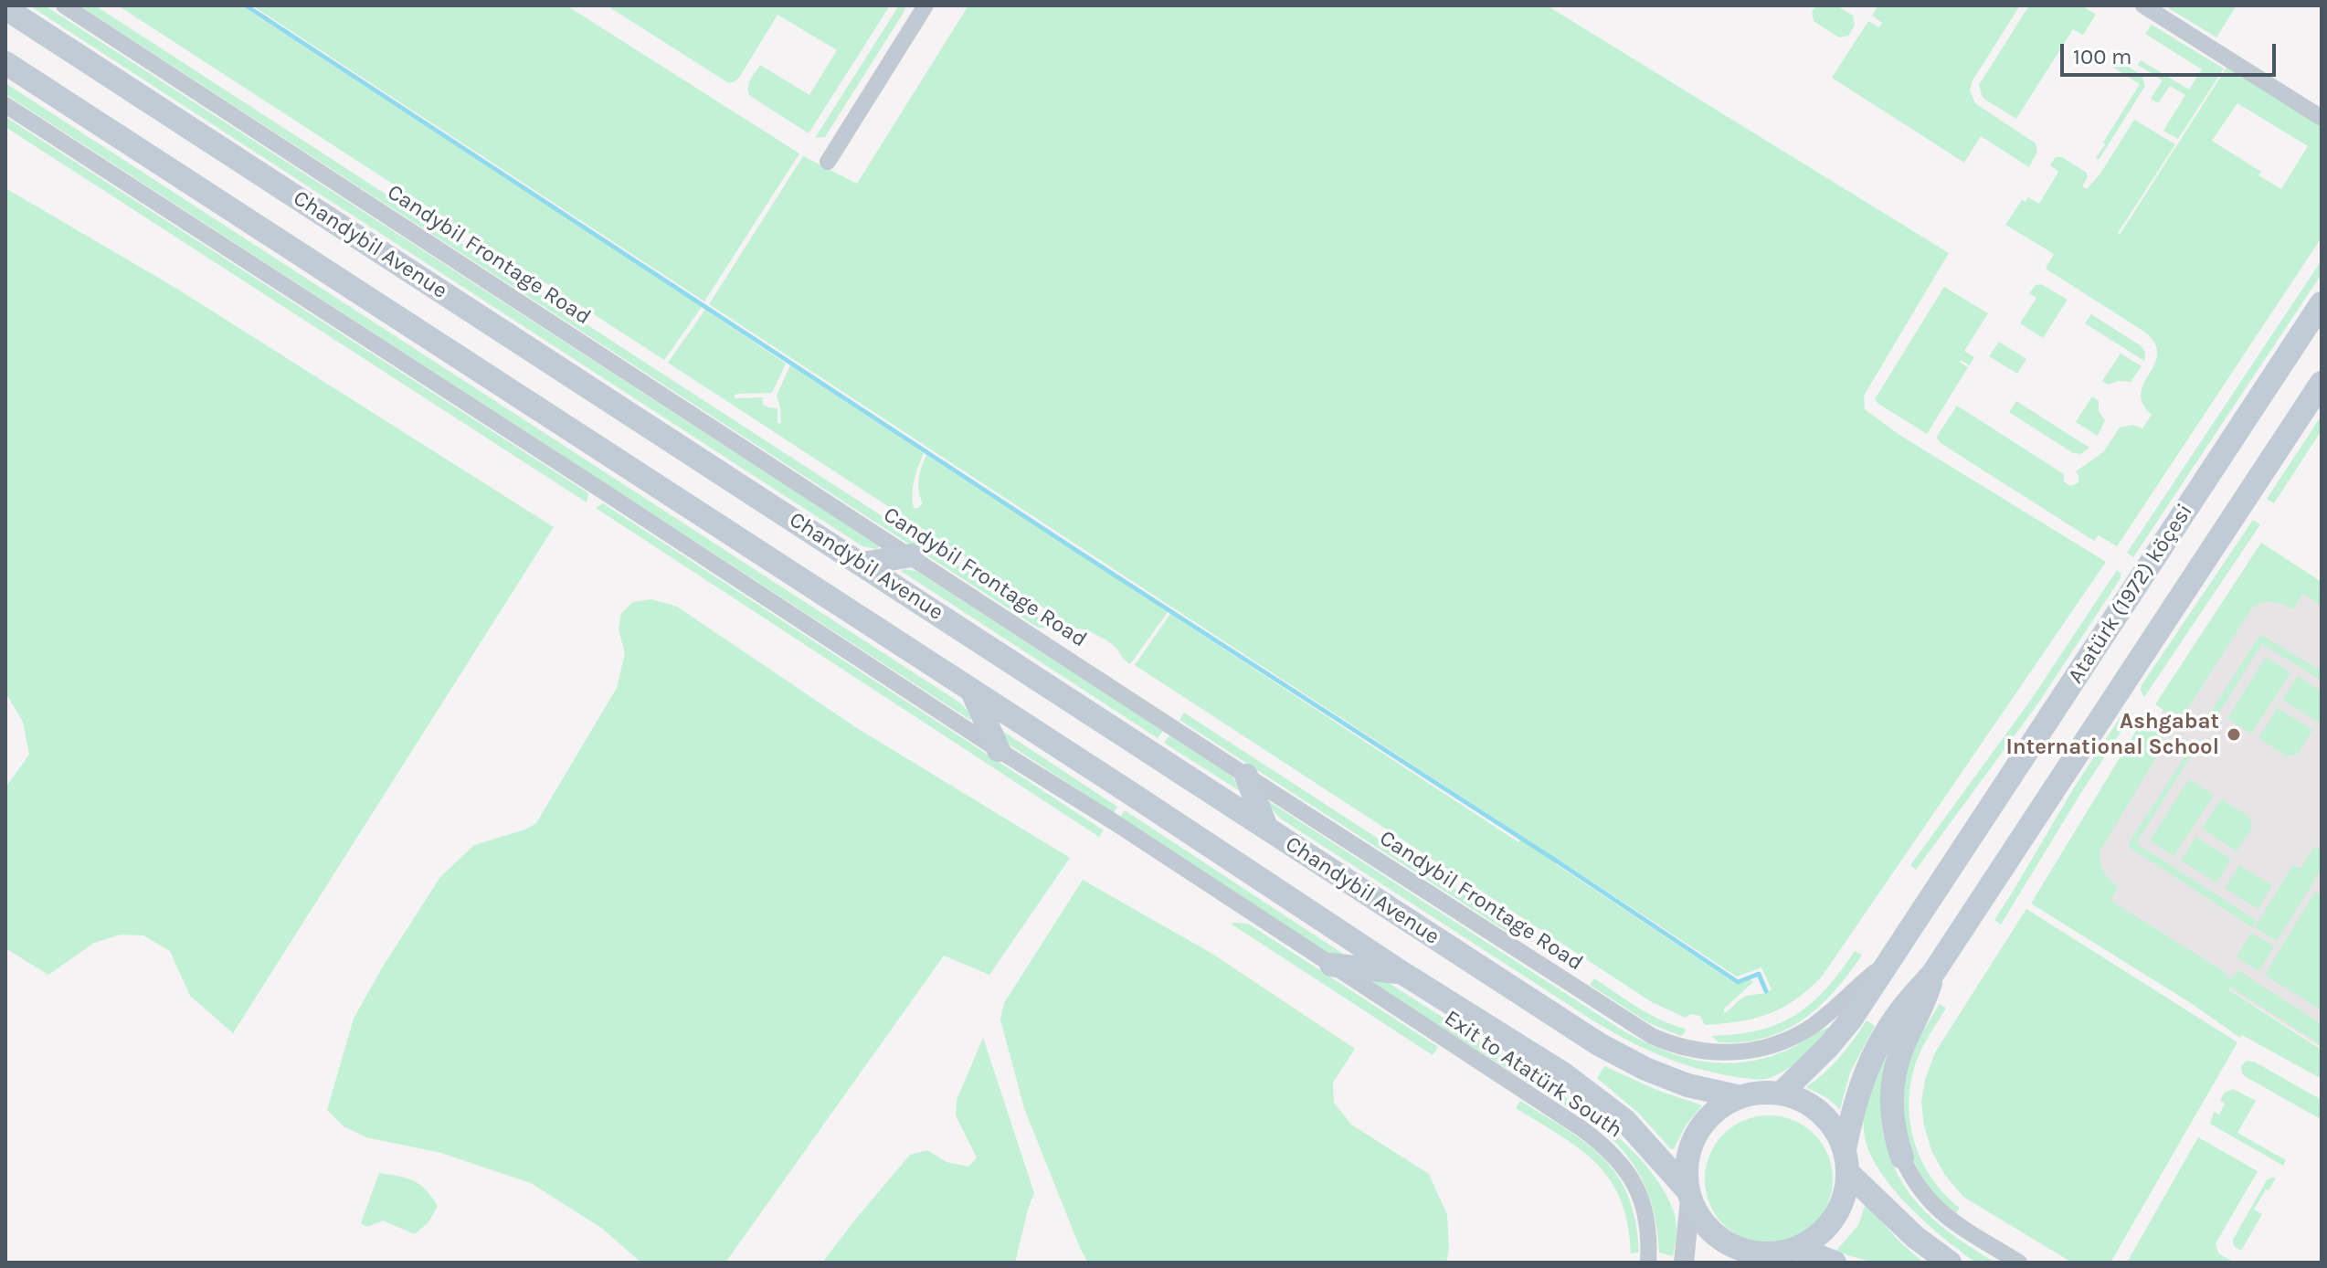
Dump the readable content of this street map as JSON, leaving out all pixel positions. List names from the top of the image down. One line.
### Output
{"streets":{"main road":["Chandybil Avenue","Atatürk (1972) köçesi"],"street":["Candybil Frontage Road","Exit to Atatürk South"]},"crossings":[["Chandybil Avenue","Atatürk (1972) köçesi"],["Candybil Frontage Road","Atatürk (1972) köçesi"]],"places":["Ashgabat International School"],"scale_bar":"100 m"}
